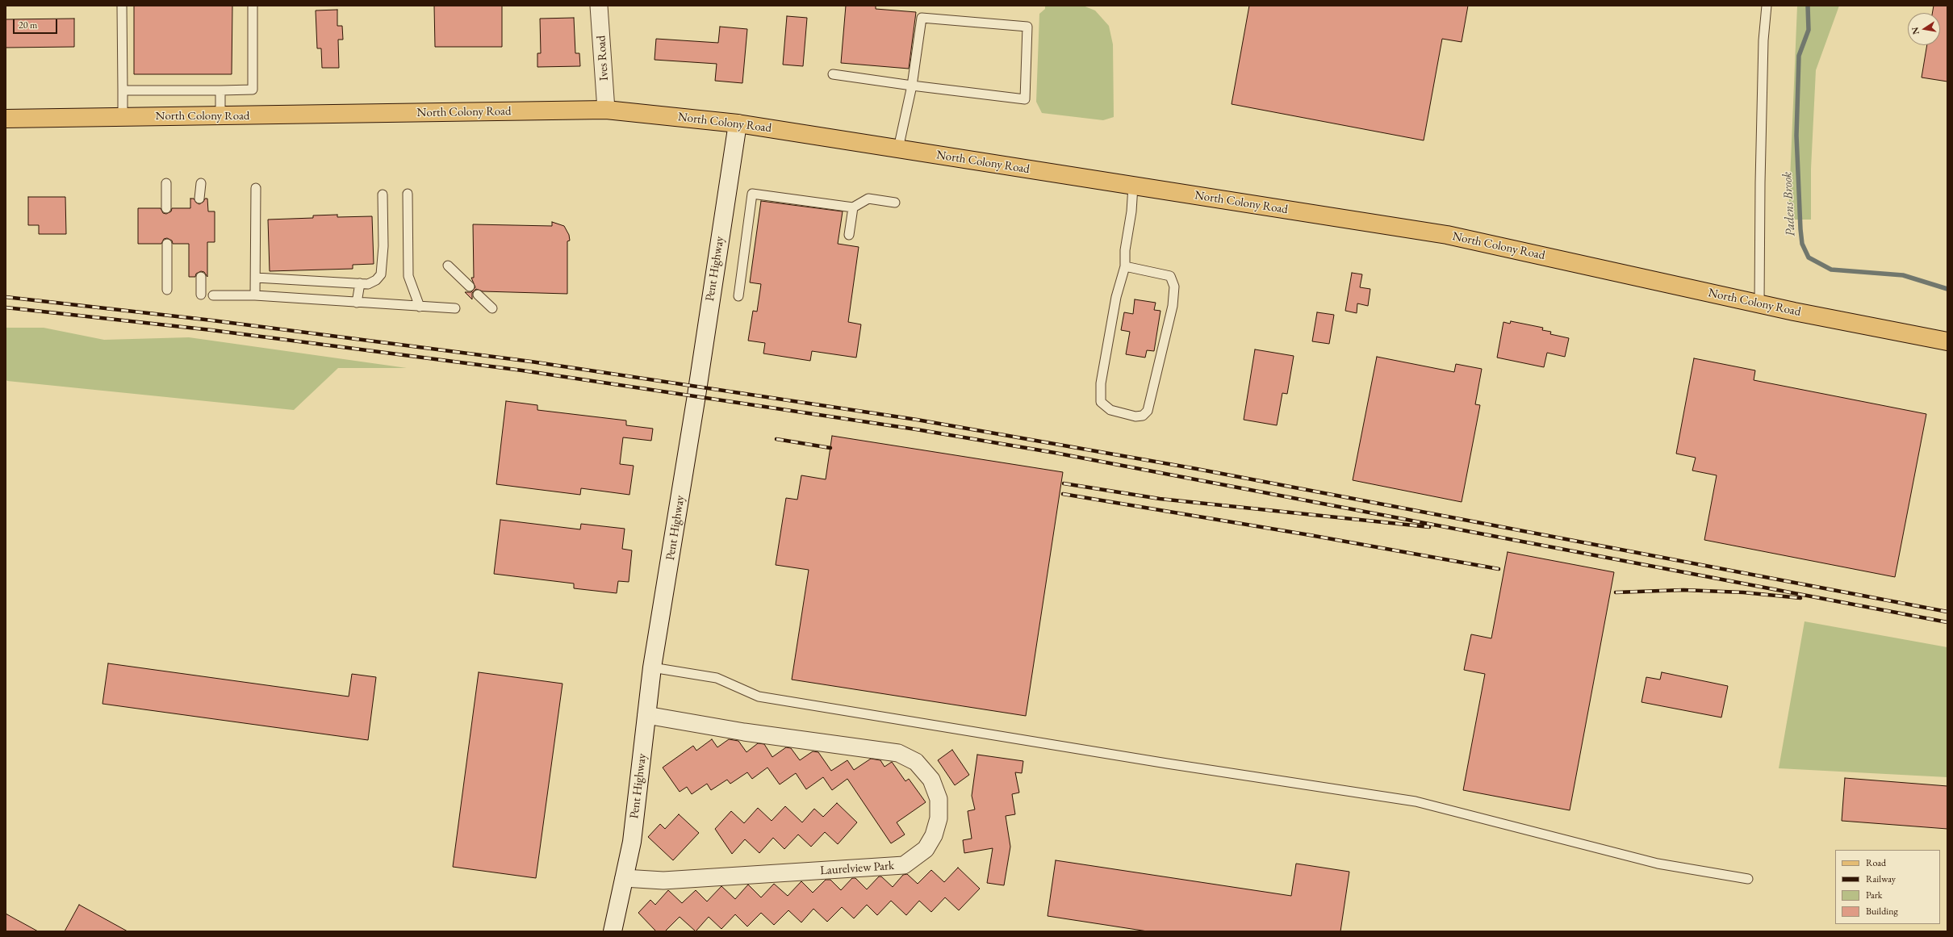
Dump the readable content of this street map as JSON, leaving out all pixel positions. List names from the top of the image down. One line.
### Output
{"streets":{"main road":["North Colony Road"],"street":["Ives Road","Pent Highway","Laurelview Park"]},"crossings":[["Ives Road","North Colony Road"],["North Colony Road","Pent Highway"],["Pent Highway","Laurelview Park"]],"water":["Padens Brook"],"legend":["Road","Railway","Park","Building"],"scale_bar":"20 m","north":"left"}
